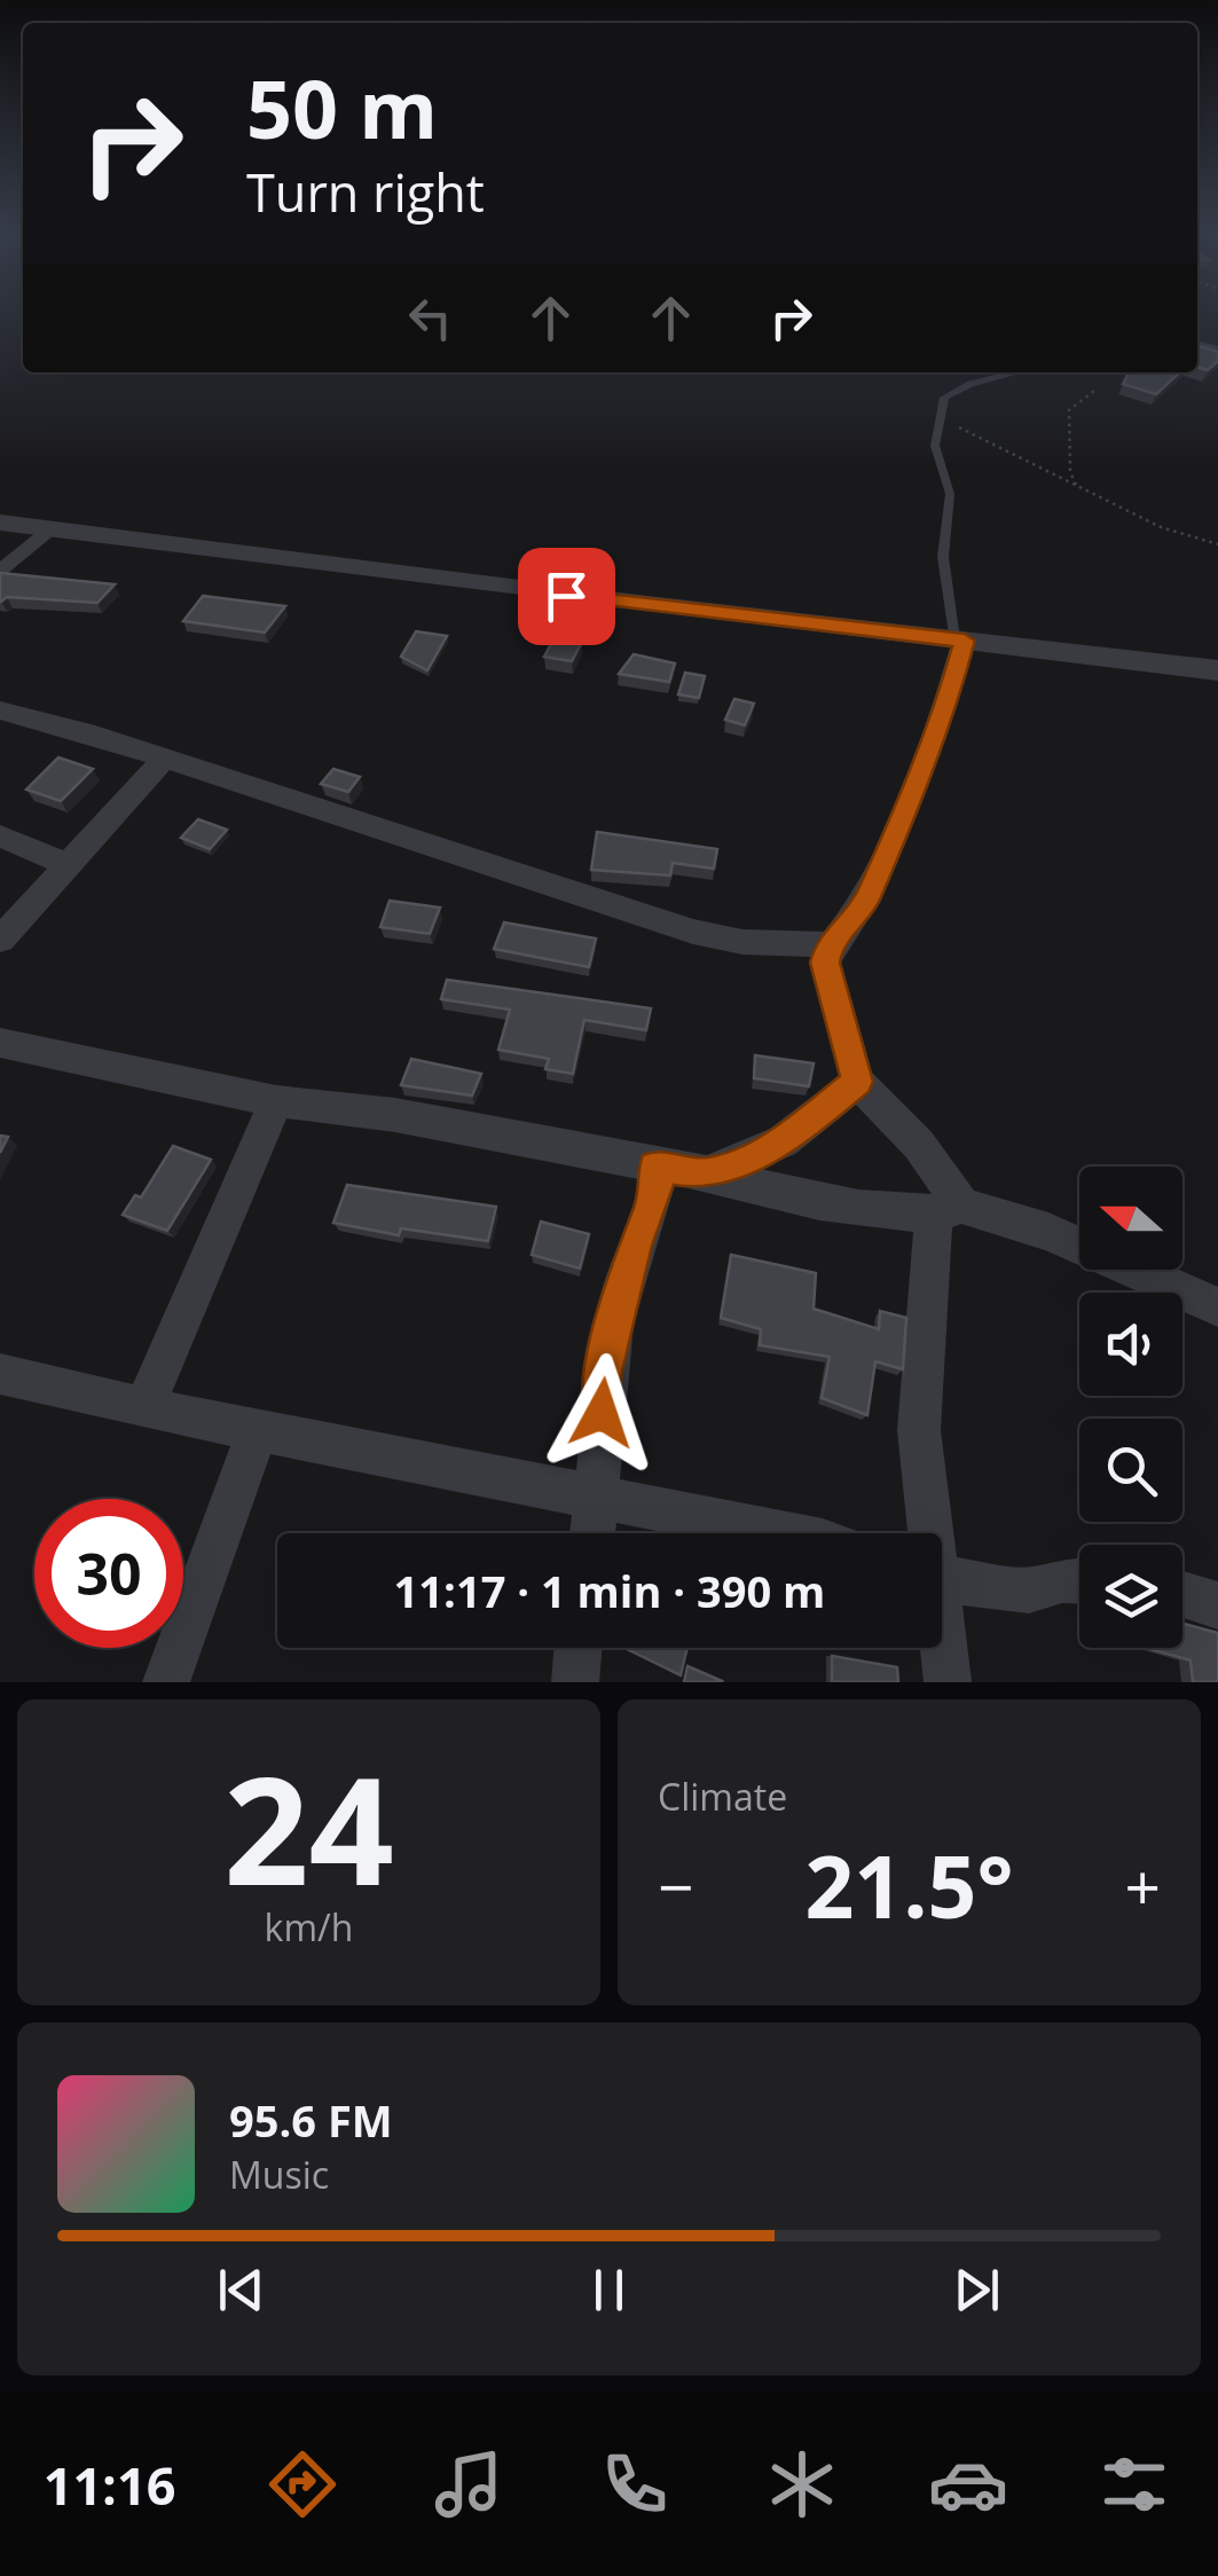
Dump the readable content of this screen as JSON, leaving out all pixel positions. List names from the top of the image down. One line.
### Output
{"north":"left","page":{"turn":["50 m","Turn right"],"limit":"30","trip":"11:17 · 1 min · 390 m","tile":[["24","km/h"],"Climate"],"heat":["−","21.5°","+"],"song":["95.6 FM","Music"],"tabs":"11:16"}}
